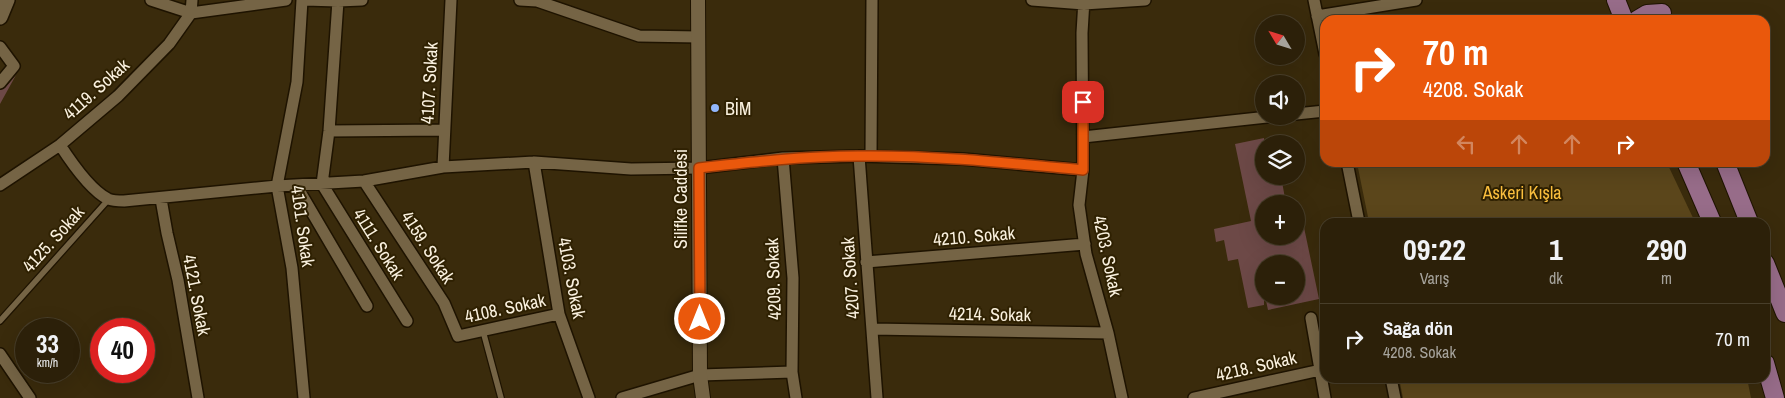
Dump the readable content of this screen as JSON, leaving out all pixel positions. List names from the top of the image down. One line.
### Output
{"streets":{"street":["4107. Sokak","4119. Sokak","Silifke Caddesi","4161. Sokak","4210. Sokak","4111. Sokak","4159. Sokak","4203. Sokak","4103. Sokak","4207. Sokak","4209. Sokak","4121. Sokak","4108. Sokak","4214. Sokak","4218. Sokak"],"lane":["4125. Sokak"]},"crossings":[["4210. Sokak","4203. Sokak"],["4210. Sokak","4207. Sokak"],["4159. Sokak","4108. Sokak"],["4203. Sokak","4214. Sokak"],["4103. Sokak","4108. Sokak"],["4207. Sokak","4214. Sokak"]],"parks":["Askeri Kışla"],"places":["BİM"],"north":"top left","page":{"map_buttons":["+","−"],"turn":["70 m","4208. Sokak"],"eta":["09:22","Varış","1","dk","290","m"],"list":[{"name":"Sağa dön","note":"4208. Sokak","value":"70 m"}],"speed":"33 km/h","limit":"40"}}
